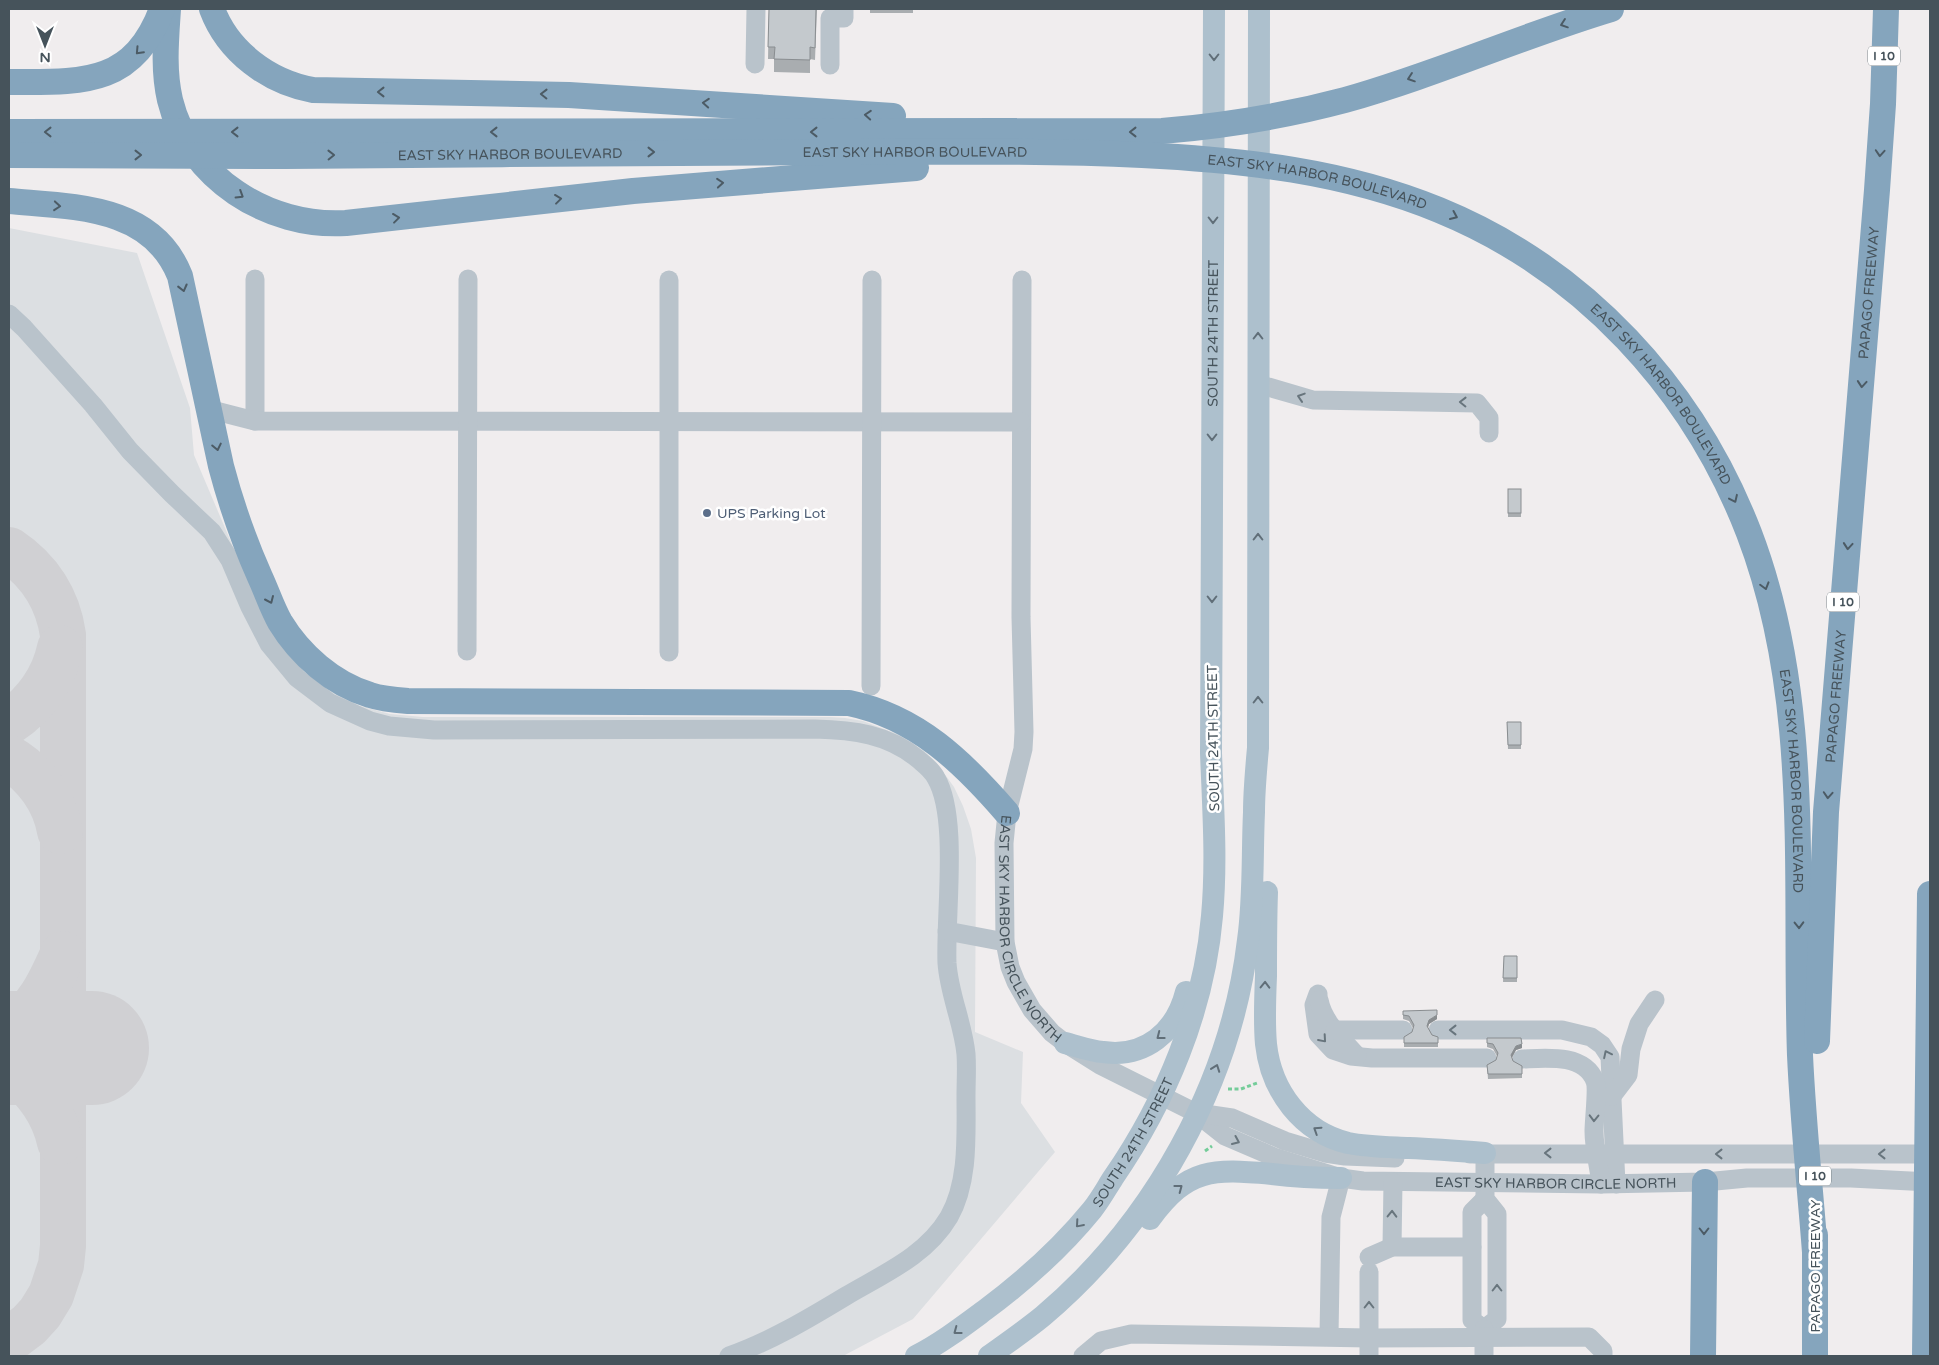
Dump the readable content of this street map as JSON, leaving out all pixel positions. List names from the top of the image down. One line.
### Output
{"streets":{"highway":["I 10","EAST SKY HARBOR BOULEVARD","PAPAGO FREEWAY"],"main road":["SOUTH 24TH STREET"],"street":["EAST SKY HARBOR CIRCLE NORTH"]},"crossings":[["EAST SKY HARBOR BOULEVARD","PAPAGO FREEWAY"],["SOUTH 24TH STREET","EAST SKY HARBOR CIRCLE NORTH"]],"one_way":["PAPAGO FREEWAY"],"places":["UPS Parking Lot"],"north":"bottom"}
